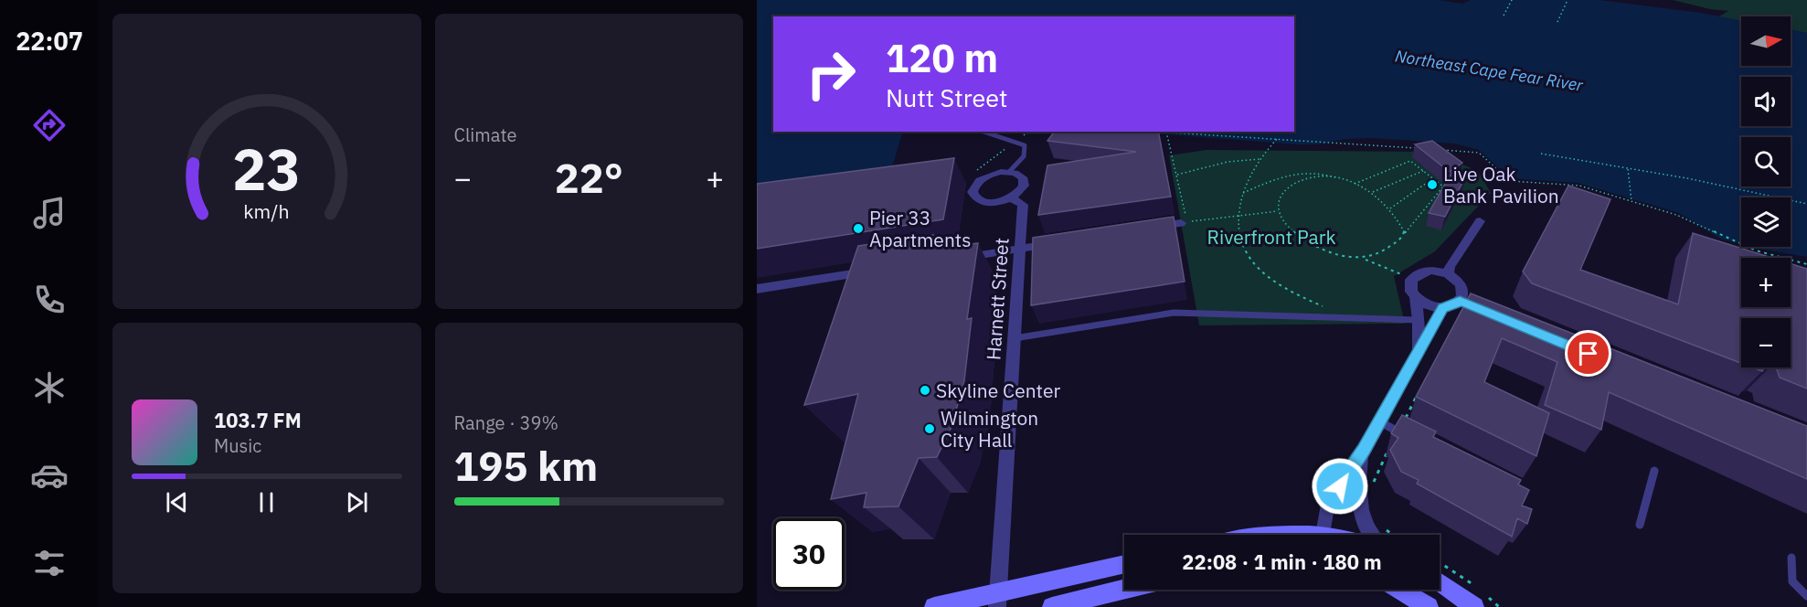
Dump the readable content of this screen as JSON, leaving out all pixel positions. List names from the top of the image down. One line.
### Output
{"streets":{"street":["Harnett Street"]},"water":["Northeast Cape Fear River"],"parks":["Riverfront Park"],"places":["Live Oak Bank Pavilion","Pier 33 Apartments","Skyline Center","Wilmington City Hall"],"north":"right","page":{"tabs":"22:07","tile":["Climate",["Range · 39%","195 km"]],"map_buttons":["+","−"],"turn":["120 m","Nutt Street"],"heat":["−","22°","+"],"song":["103.7 FM","Music"],"limit":"30","trip":"22:08 · 1 min · 180 m","gauge":["23","km/h"]}}
